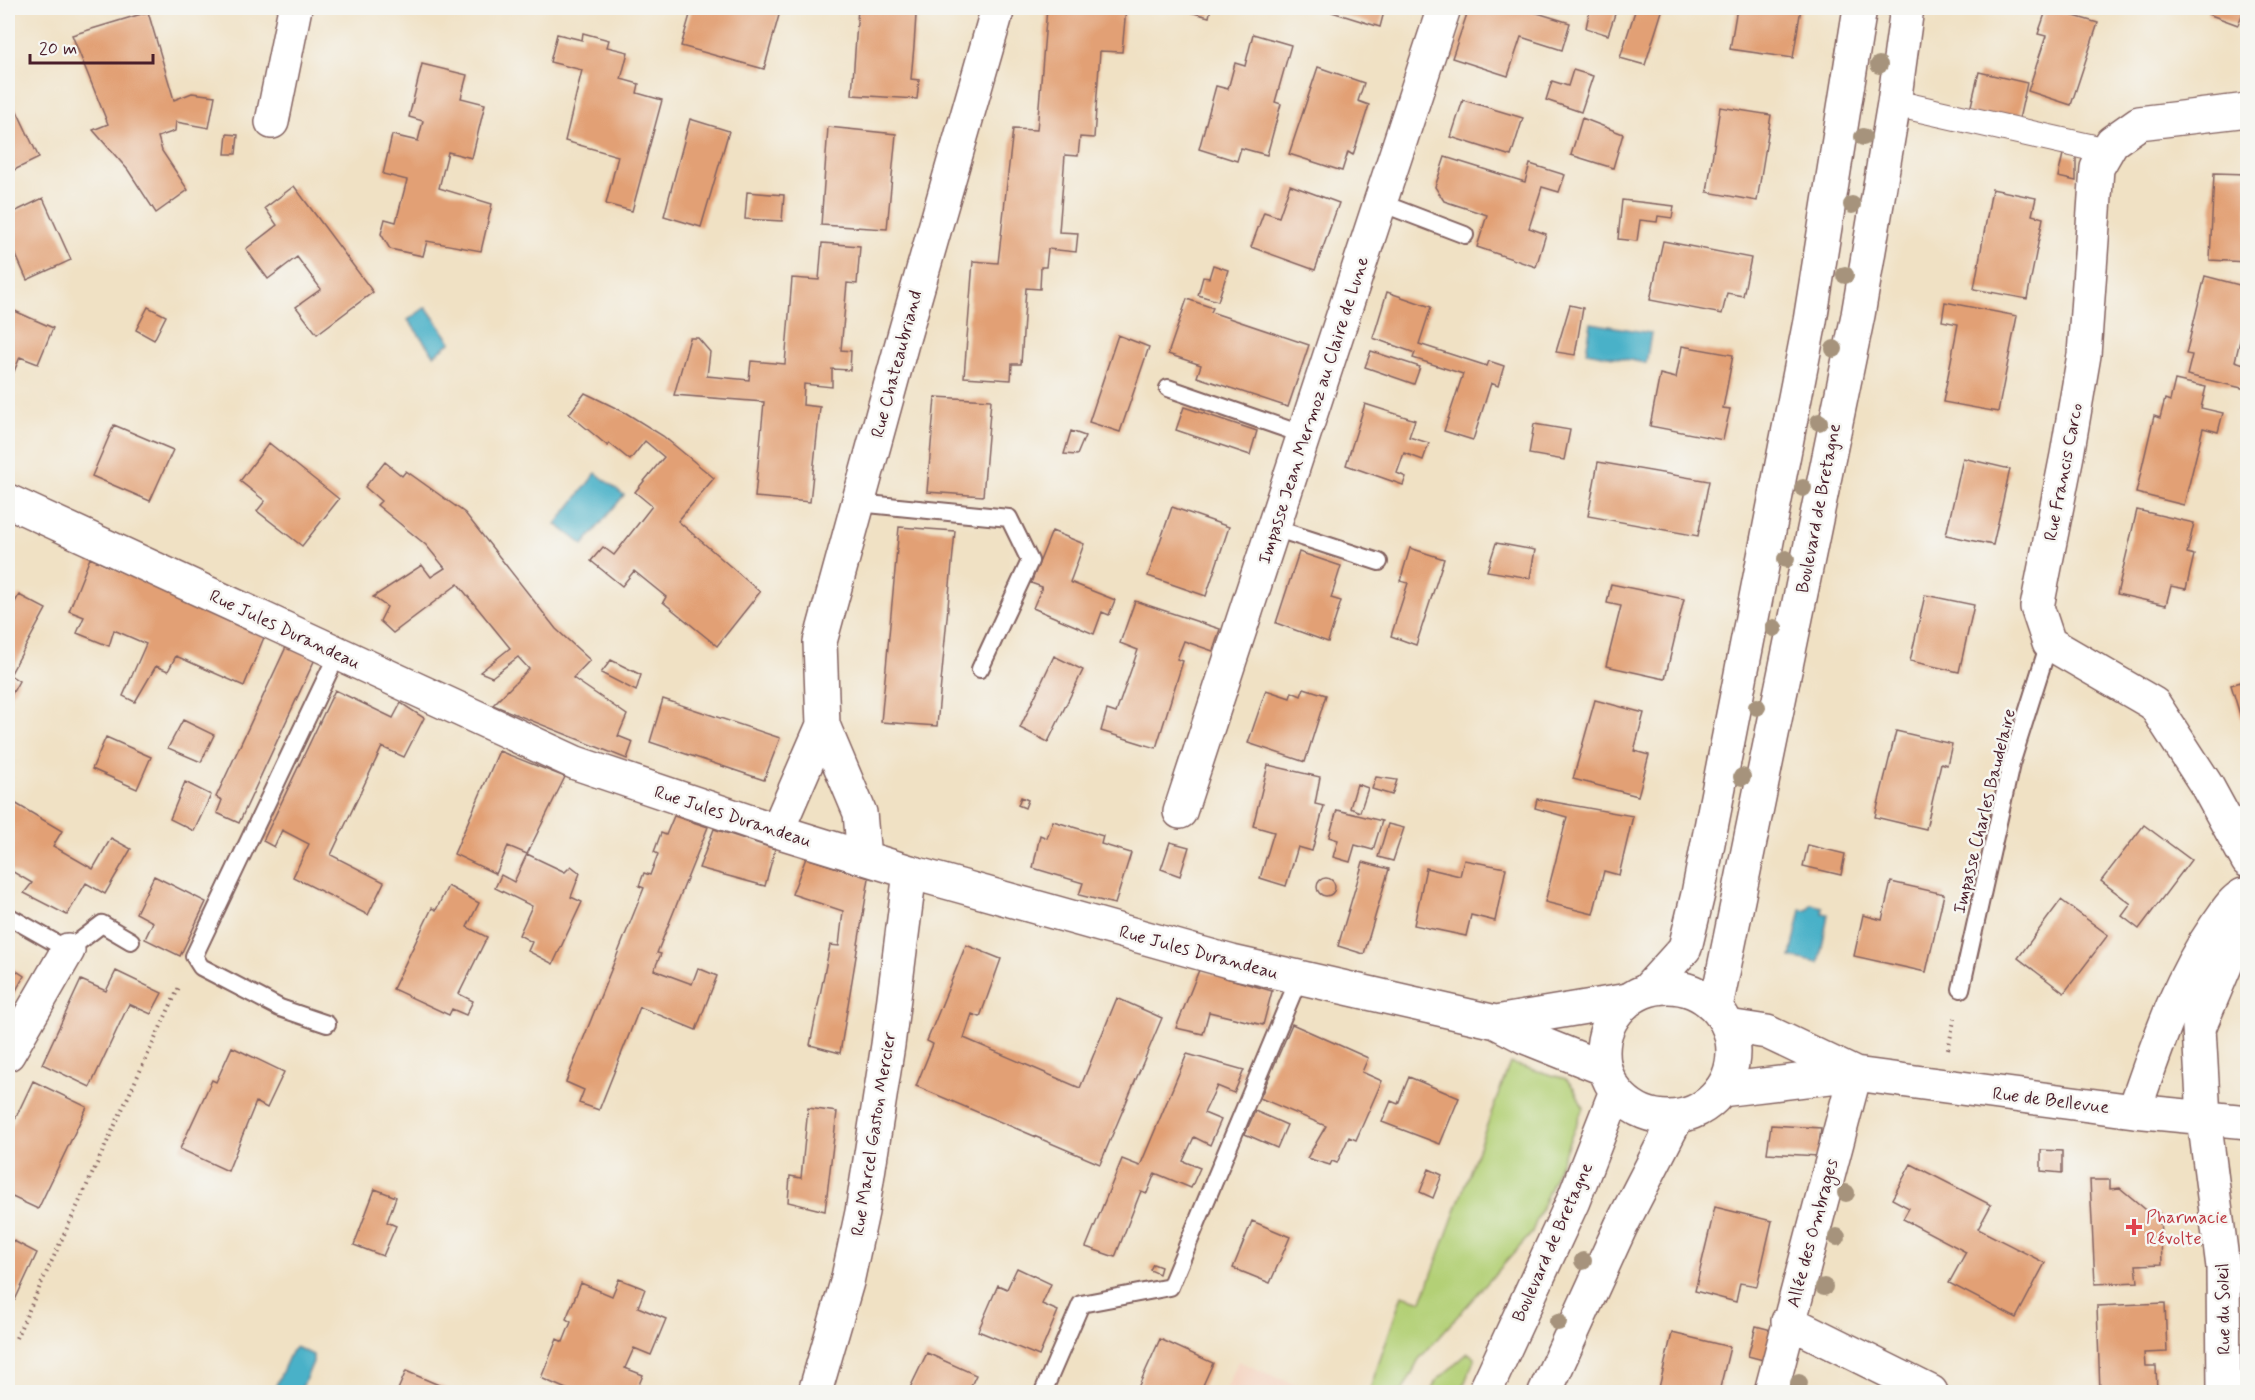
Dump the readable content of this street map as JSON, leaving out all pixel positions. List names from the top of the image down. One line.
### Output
{"streets":{"street":["Rue Chateaubriand","Impasse Jean Mermoz au Claire de Lune","Rue Francis Carco","Boulevard de Bretagne","Rue Jules Durandeau","Rue de Bellevue","Rue Marcel Gaston Mercier","Allée des Ombrages","Rue du Soleil"],"lane":["Impasse Charles Baudelaire"]},"crossings":[["Rue Chateaubriand","Rue Jules Durandeau"],["Rue Francis Carco","Impasse Charles Baudelaire"],["Boulevard de Bretagne","Rue Jules Durandeau"],["Boulevard de Bretagne","Rue de Bellevue"],["Rue Jules Durandeau","Rue de Bellevue"],["Rue Jules Durandeau","Rue Marcel Gaston Mercier"],["Rue de Bellevue","Allée des Ombrages"],["Rue de Bellevue","Rue du Soleil"]],"places":{"health":["Pharmacie Révolte"]},"scale_bar":"20 m"}
